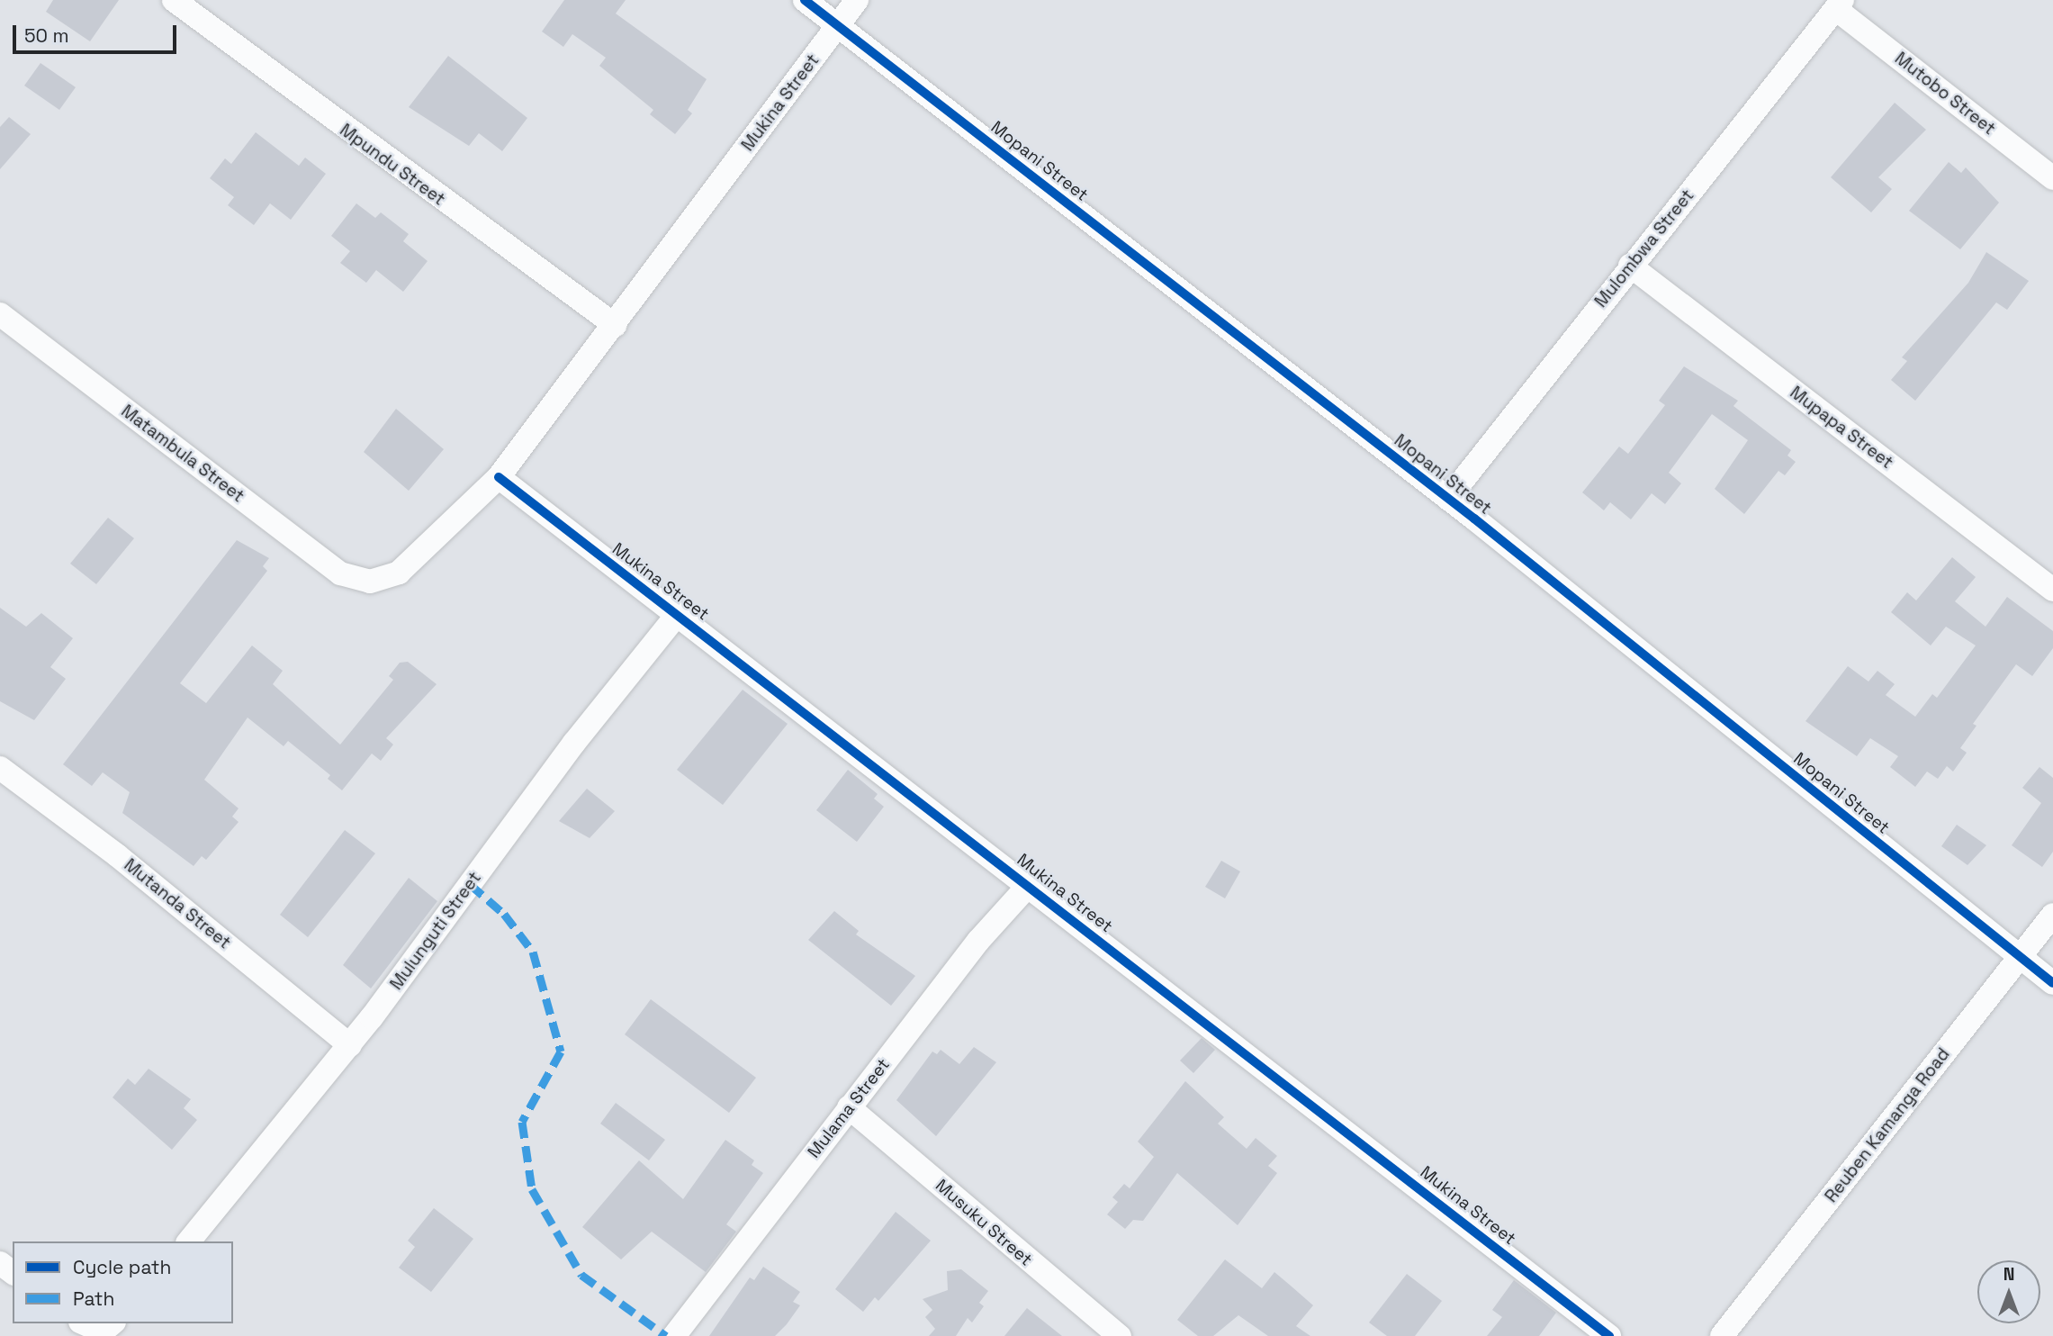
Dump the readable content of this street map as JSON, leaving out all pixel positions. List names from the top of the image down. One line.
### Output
{"streets":{"street":["Mutobo Street","Mukina Street","Mopani Street","Mpundu Street","Mulombwa Street","Mupapa Street","Matambula Street","Mutanda Street","Mulunguti Street","Mulama Street","Reuben Kamanga Road","Musuku Street"]},"crossings":[["Mutobo Street","Mulombwa Street"],["Mukina Street","Mopani Street"],["Mukina Street","Mpundu Street"],["Mukina Street","Matambula Street"],["Mukina Street","Mulunguti Street"],["Mukina Street","Mulama Street"],["Mopani Street","Mulombwa Street"],["Mopani Street","Reuben Kamanga Road"],["Mulombwa Street","Mupapa Street"],["Mutanda Street","Mulunguti Street"],["Mulama Street","Musuku Street"]],"legend":["Cycle path","Path"],"scale_bar":"50 m","north":"top"}
